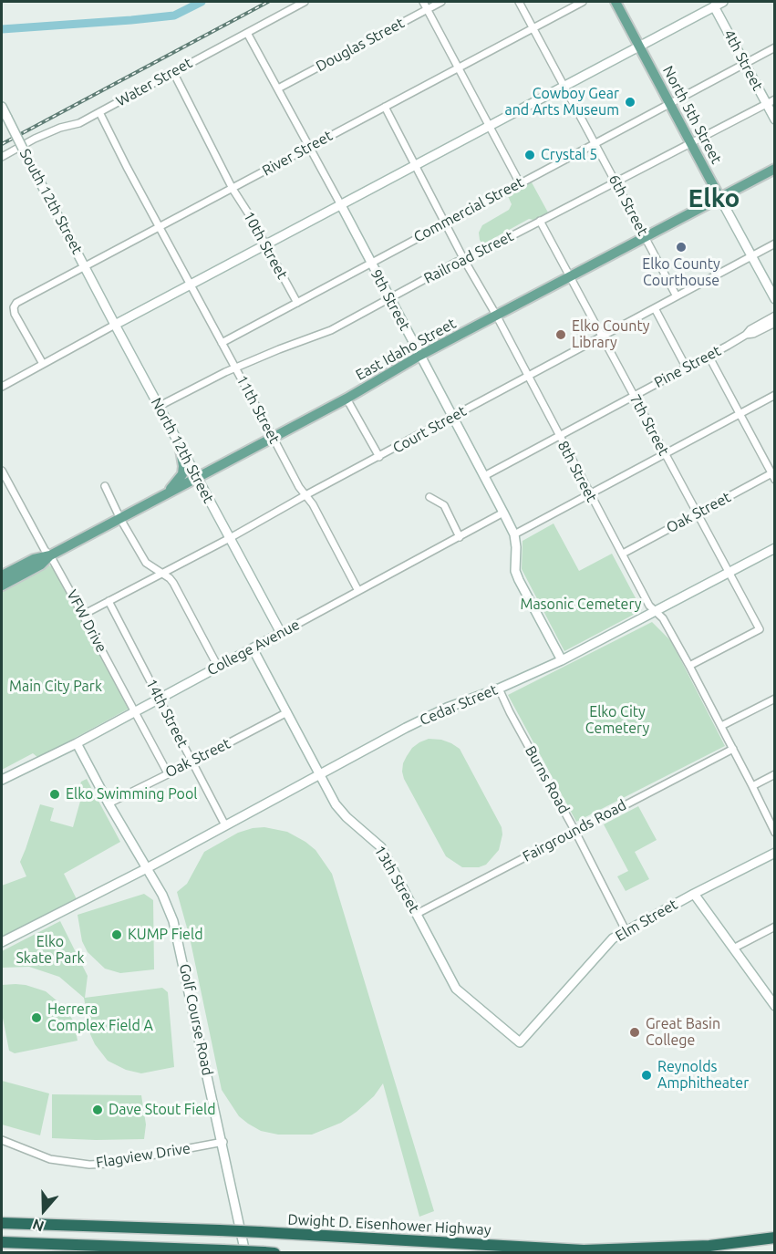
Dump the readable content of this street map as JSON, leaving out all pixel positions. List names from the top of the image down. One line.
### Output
{"streets":{"highway":["Dwight D. Eisenhower Highway"],"main road":["North 5th Street","East Idaho Street"],"street":["Douglas Street","4th Street","Water Street","River Street","South 12th Street","6th Street","Commercial Street","10th Street","Railroad Street","9th Street","Pine Street","11th Street","7th Street","Court Street","North 12th Street","8th Street","Oak Street","VFW Drive","College Avenue","Cedar Street","14th Street","Burns Road","Fairgrounds Road","13th Street","Elm Street","Golf Course Road","Flagview Drive"]},"crossings":[["Douglas Street","9th Street"],["4th Street","Commercial Street"],["4th Street","Railroad Street"],["Water Street","10th Street"],["Water Street","9th Street"],["Water Street","11th Street"],["North 5th Street","Commercial Street"],["North 5th Street","Railroad Street"],["North 5th Street","East Idaho Street"],["North 5th Street","Court Street"],["River Street","South 12th Street"],["River Street","6th Street"],["River Street","10th Street"],["River Street","9th Street"],["River Street","11th Street"],["River Street","North 12th Street"],["River Street","8th Street"],["South 12th Street","North 12th Street"],["6th Street","Commercial Street"],["6th Street","Railroad Street"],["6th Street","East Idaho Street"],["6th Street","Court Street"],["Commercial Street","10th Street"],["Commercial Street","9th Street"],["Commercial Street","11th Street"],["Commercial Street","8th Street"],["Railroad Street","9th Street"],["Railroad Street","11th Street"],["Railroad Street","7th Street"],["Railroad Street","North 12th Street"],["Railroad Street","8th Street"],["9th Street","East Idaho Street"],["9th Street","Pine Street"],["9th Street","Court Street"],["9th Street","College Avenue"],["9th Street","Cedar Street"],["East Idaho Street","11th Street"],["East Idaho Street","7th Street"],["East Idaho Street","North 12th Street"],["East Idaho Street","8th Street"],["East Idaho Street","VFW Drive"],["Pine Street","7th Street"],["Pine Street","8th Street"],["11th Street","Court Street"],["11th Street","College Avenue"],["7th Street","Court Street"],["7th Street","8th Street"],["7th Street","Oak Street"],["7th Street","Cedar Street"],["Court Street","North 12th Street"],["Court Street","8th Street"],["Court Street","VFW Drive"],["Court Street","14th Street"],["North 12th Street","College Avenue"],["8th Street","Oak Street"],["8th Street","Cedar Street"],["8th Street","Fairgrounds Road"],["Oak Street","VFW Drive"],["Oak Street","14th Street"],["Oak Street","13th Street"],["Oak Street","Golf Course Road"],["VFW Drive","College Avenue"],["College Avenue","14th Street"],["College Avenue","13th Street"],["College Avenue","Golf Course Road"],["Cedar Street","14th Street"],["Cedar Street","Burns Road"],["Cedar Street","13th Street"],["Cedar Street","Golf Course Road"],["Burns Road","Fairgrounds Road"],["Burns Road","Elm Street"],["Fairgrounds Road","13th Street"],["13th Street","Elm Street"],["Golf Course Road","Flagview Drive"]],"districts":["Elko"],"parks":["Masonic Cemetery","Main City Park","Elko City Cemetery","Elko Skate Park"],"places":["Cowboy Gear and Arts Museum","Crystal 5","Elko County Courthouse","Elko County Library","Elko Swimming Pool","KUMP Field","Herrera Complex Field A","Great Basin College","Reynolds Amphitheater","Dave Stout Field"],"north":"bottom"}
